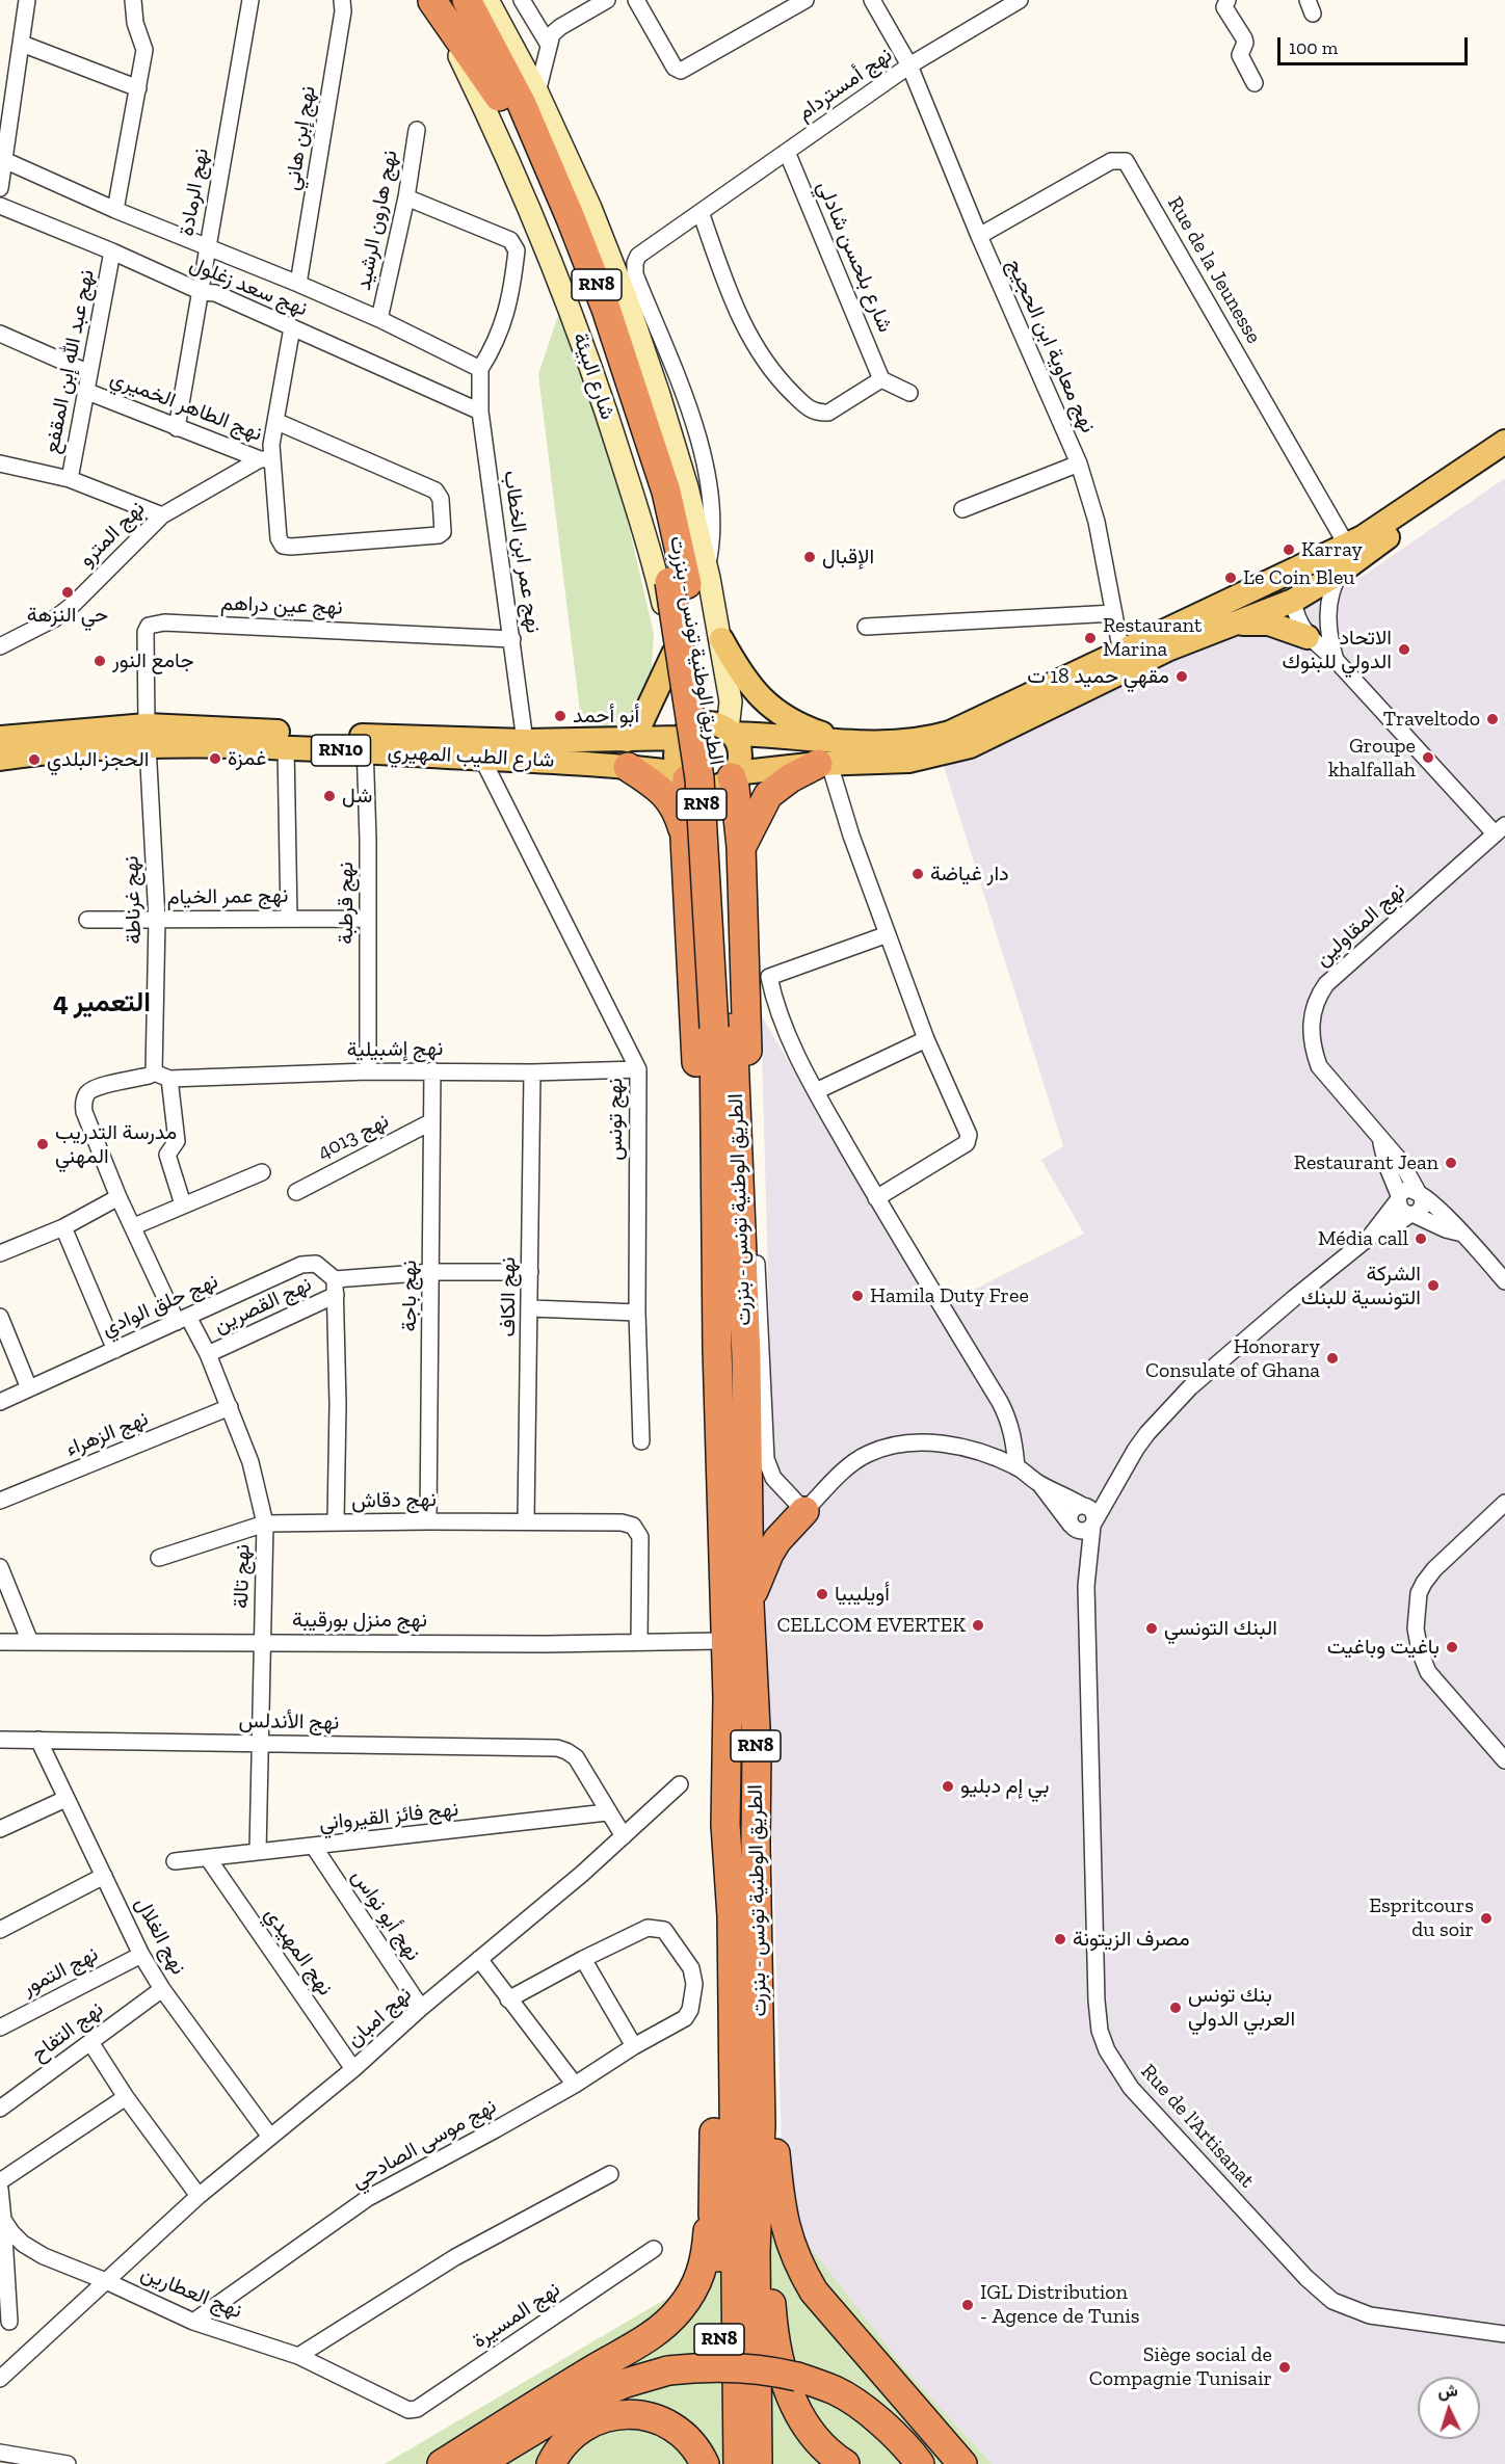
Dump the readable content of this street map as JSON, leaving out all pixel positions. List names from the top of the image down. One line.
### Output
{"streets":{"highway":["RN8","الطريق الوطنية تونس - بنزرت"],"main road":["شارع البيئة","RN10","شارع الطيب المهيري"],"street":["نهج أمستردام","نهج إبن هاني","نهج الرمادة","نهج هارون الرشيد","شارع بلحسن شادلي","Rue de la Jeunesse","نهج سعد زغلول","نهج معاوية ابن الحجيج","نهج عبد الله إبن المقفع","نهج الطاهر الخميري","نهج المترو","نهج عمر ابن الخطاب","نهج عين دراهم","نهج عمر الخيام","نهج غرناطة","نهج قرطبة","نهج المقاولين","نهج إشبيلية","نهج تونس","نهج 4013","نهج باجة","نهج الكاف","نهج حلق الوادي","نهج القصرين","نهج الزهراء","نهج دقاش","نهج تالة","نهج منزل بورقيبة","نهج الأندلس","نهج فائز القيرواني","نهج أبو نواس","نهج الغلال","نهج المهيدي","نهج التمور","نهج امبان","نهج التفاح","Rue de l'Artisanat","نهج موسى الصادحي","نهج العطارين","نهج المسيرة"]},"crossings":[["نهج أمستردام","شارع بلحسن شادلي"],["نهج أمستردام","نهج معاوية ابن الحجيج"],["نهج أمستردام","الطريق الوطنية تونس - بنزرت"],["نهج إبن هاني","نهج سعد زغلول"],["نهج الرمادة","نهج سعد زغلول"],["نهج الرمادة","نهج الطاهر الخميري"],["نهج هارون الرشيد","نهج سعد زغلول"],["Rue de la Jeunesse","نهج معاوية ابن الحجيج"],["Rue de la Jeunesse","RN10"],["RN8","شارع البيئة"],["RN8","الطريق الوطنية تونس - بنزرت"],["نهج سعد زغلول","نهج عبد الله إبن المقفع"],["نهج سعد زغلول","نهج عمر ابن الخطاب"],["نهج معاوية ابن الحجيج","RN10"],["نهج عبد الله إبن المقفع","نهج الطاهر الخميري"],["شارع البيئة","RN10"],["شارع البيئة","شارع الطيب المهيري"],["نهج الطاهر الخميري","نهج المترو"],["نهج عمر ابن الخطاب","نهج عين دراهم"],["نهج عمر ابن الخطاب","شارع الطيب المهيري"],["نهج عين دراهم","شارع الطيب المهيري"],["نهج عين دراهم","نهج غرناطة"],["الطريق الوطنية تونس - بنزرت","نهج منزل بورقيبة"],["RN10","شارع الطيب المهيري"],["شارع الطيب المهيري","نهج غرناطة"],["شارع الطيب المهيري","نهج قرطبة"],["شارع الطيب المهيري","نهج تونس"],["نهج عمر الخيام","نهج غرناطة"],["نهج عمر الخيام","نهج قرطبة"],["نهج غرناطة","نهج إشبيلية"],["نهج غرناطة","نهج تالة"],["نهج قرطبة","نهج إشبيلية"],["نهج إشبيلية","نهج تونس"],["نهج إشبيلية","نهج باجة"],["نهج إشبيلية","نهج الكاف"],["نهج إشبيلية","نهج تالة"],["نهج 4013","نهج باجة"],["نهج باجة","نهج القصرين"],["نهج باجة","نهج دقاش"],["نهج الكاف","نهج القصرين"],["نهج الكاف","نهج دقاش"],["نهج حلق الوادي","نهج القصرين"],["نهج حلق الوادي","نهج تالة"],["نهج القصرين","نهج تالة"],["نهج الزهراء","نهج تالة"],["نهج دقاش","نهج تالة"],["نهج دقاش","نهج منزل بورقيبة"],["نهج تالة","نهج منزل بورقيبة"],["نهج تالة","نهج الأندلس"],["نهج تالة","نهج فائز القيرواني"],["نهج الأندلس","نهج فائز القيرواني"],["نهج الأندلس","نهج الغلال"],["نهج فائز القيرواني","نهج أبو نواس"],["نهج فائز القيرواني","نهج المهيدي"],["نهج أبو نواس","نهج امبان"],["نهج الغلال","نهج التمور"],["نهج الغلال","نهج امبان"],["نهج الغلال","نهج التفاح"],["نهج المهيدي","نهج امبان"],["نهج امبان","نهج العطارين"],["نهج موسى الصادحي","نهج العطارين"],["نهج العطارين","نهج المسيرة"]],"districts":["التعمير 4"],"places":["Karray","الإقبال","Le Coin Bleu","حي النزهة","Restaurant Marina","الاتحاد الدولي للبنوك","جامع النور","مقهي حميد 18 ت","أبو أحمد","Traveltodo","Groupe khalfallah","غمزة","الحجز البلدي","شل","دار غياضة","مدرسة التدريب المهني","Restaurant Jean","Média call","الشركة التونسية للبنك","Hamila Duty Free","Honorary Consulate of Ghana","أويليبيا","CELLCOM EVERTEK","البنك التونسي","باغيت وباغيت","بي إم دبليو","Espritcours du soir","مصرف الزيتونة","بنك تونس العربي الدولي","IGL Distribution - Agence de Tunis","Siège social de Compagnie Tunisair"],"scale_bar":"100 m","north":"top"}
